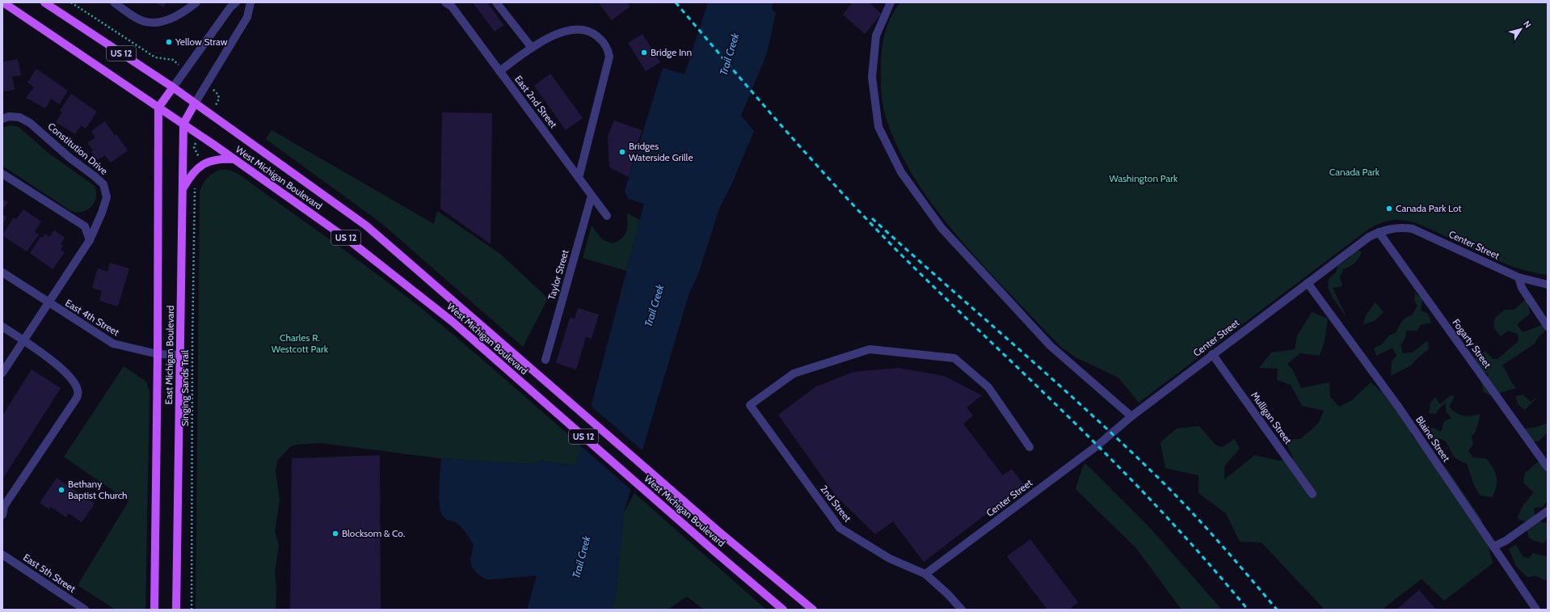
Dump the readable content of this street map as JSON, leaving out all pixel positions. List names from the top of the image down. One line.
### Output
{"streets":{"main road":["US 12","West Michigan Boulevard","East Michigan Boulevard"],"street":["East 2nd Street","Constitution Drive","Center Street","Taylor Street","East 4th Street","Fogarty Street","Mulligan Street","Blaine Street","2nd Street","East 5th Street"],"path":["Singing Sands Trail"]},"crossings":[["US 12","West Michigan Boulevard"],["US 12","East Michigan Boulevard"],["East 2nd Street","Taylor Street"],["Constitution Drive","East 4th Street"],["West Michigan Boulevard","East Michigan Boulevard"],["Center Street","Fogarty Street"],["Center Street","Mulligan Street"],["Center Street","Blaine Street"],["Center Street","2nd Street"],["East 4th Street","East Michigan Boulevard"]],"water":["Trail Creek"],"parks":["Canada Park","Washington Park","Charles R. Westcott Park"],"places":["Yellow Straw","Bridge Inn","Bridges Waterside Grille","Canada Park Lot","Bethany Baptist Church","Blocksom & Co."],"north":"top right"}
